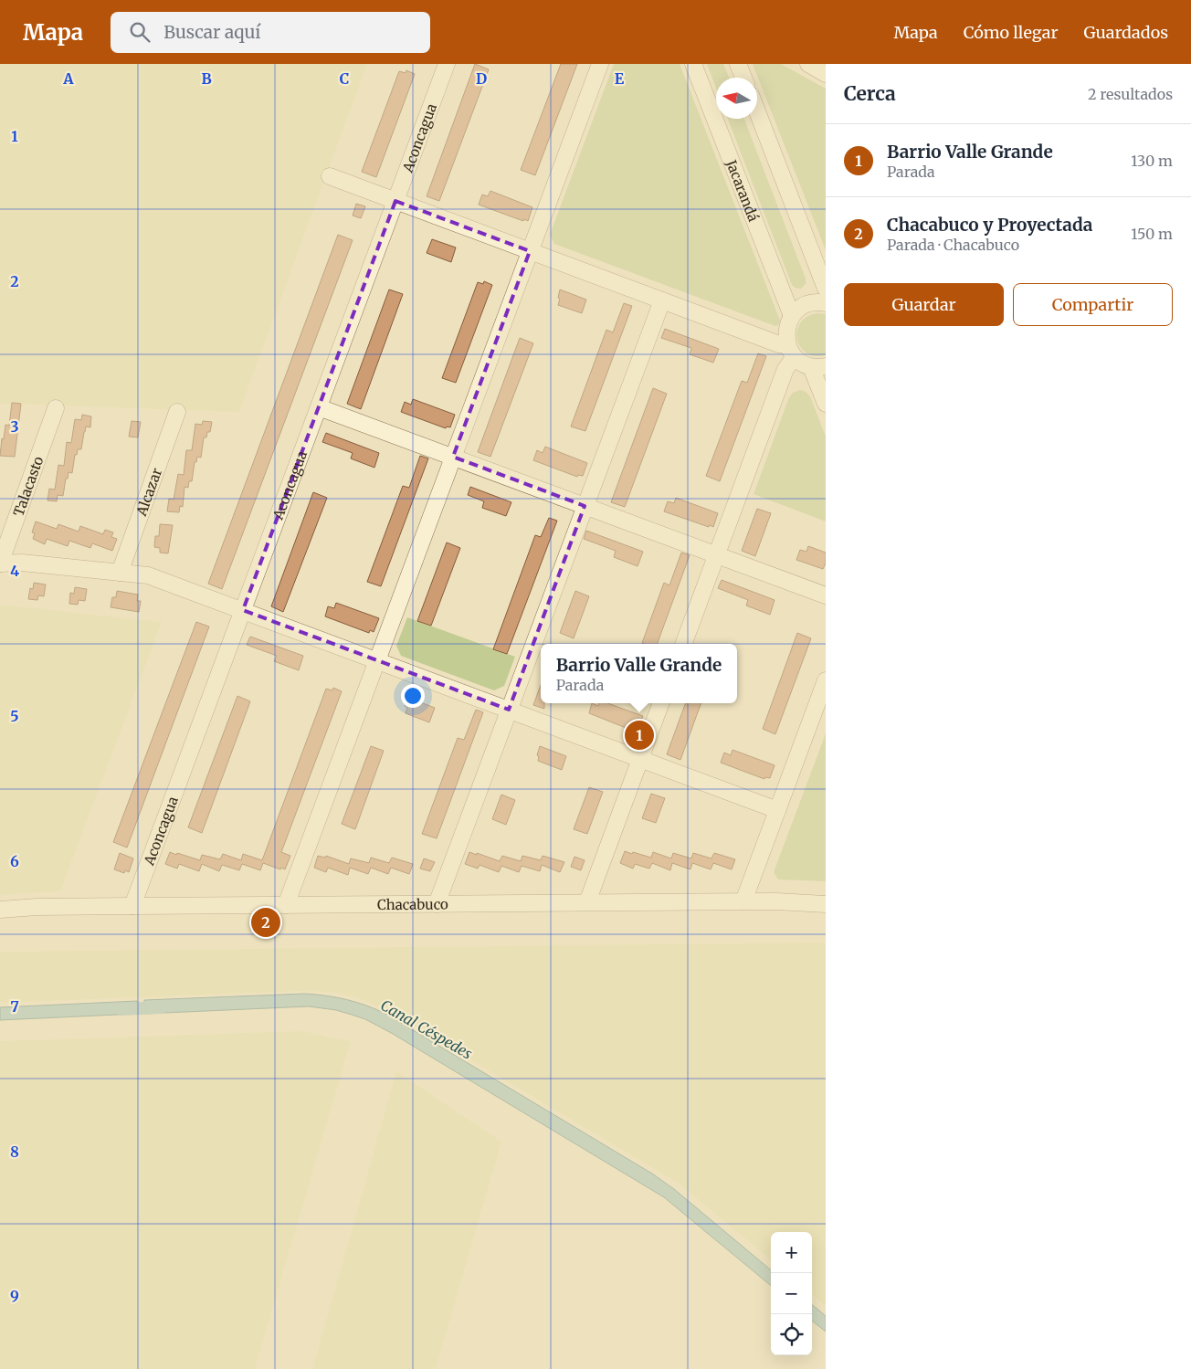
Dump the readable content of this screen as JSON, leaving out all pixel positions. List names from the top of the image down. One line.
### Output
{"streets":{"street":["Aconcagua","Jacarandá","Talacasto","Alcazar","Chacabuco"]},"crossings":[["Aconcagua","Chacabuco"]],"water":["Canal Céspedes"],"north":"left","page":{"header":"Mapa","search":"Buscar aquí","nav":["Mapa","Cómo llegar","Guardados"],"heading":["Cerca","2 resultados"],"list":[{"mark":"1","name":"Barrio Valle Grande","note":"Parada","value":"130 m"},{"mark":"2","name":"Chacabuco y Proyectada","note":"Parada · Chacabuco","value":"150 m"}],"buttons":["Guardar","Compartir"],"popup":["Barrio Valle Grande","Parada"],"pins":["1","2"],"map_buttons":["+","−"]},"grid":{"columns":["A","B","C","D","E"],"rows":["1","2","3","4","5","6","7","8","9"]}}
